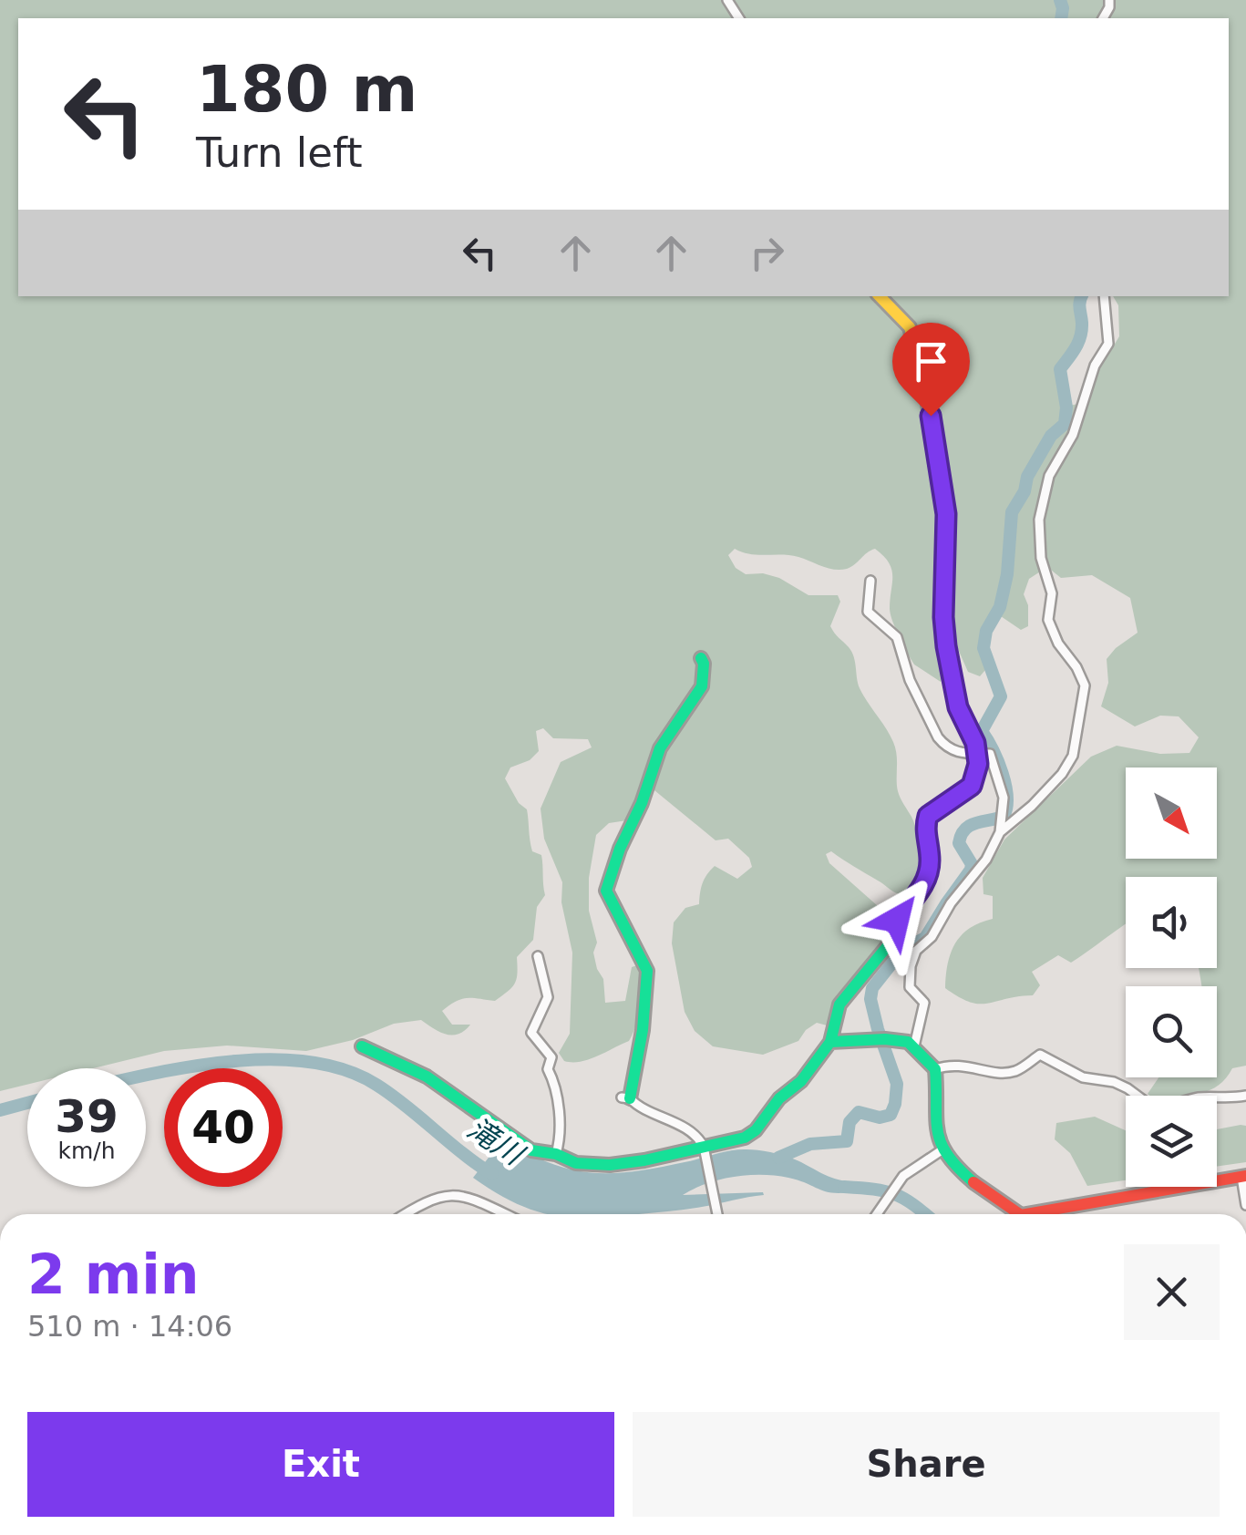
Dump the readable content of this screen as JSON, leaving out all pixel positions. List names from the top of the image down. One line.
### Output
{"water":["滝川"],"north":"bottom right","page":{"turn":["180 m","Turn left"],"speed":"39 km/h","limit":"40","heading":["2 min","510 m · 14:06"],"buttons":["Exit","Share"]}}
